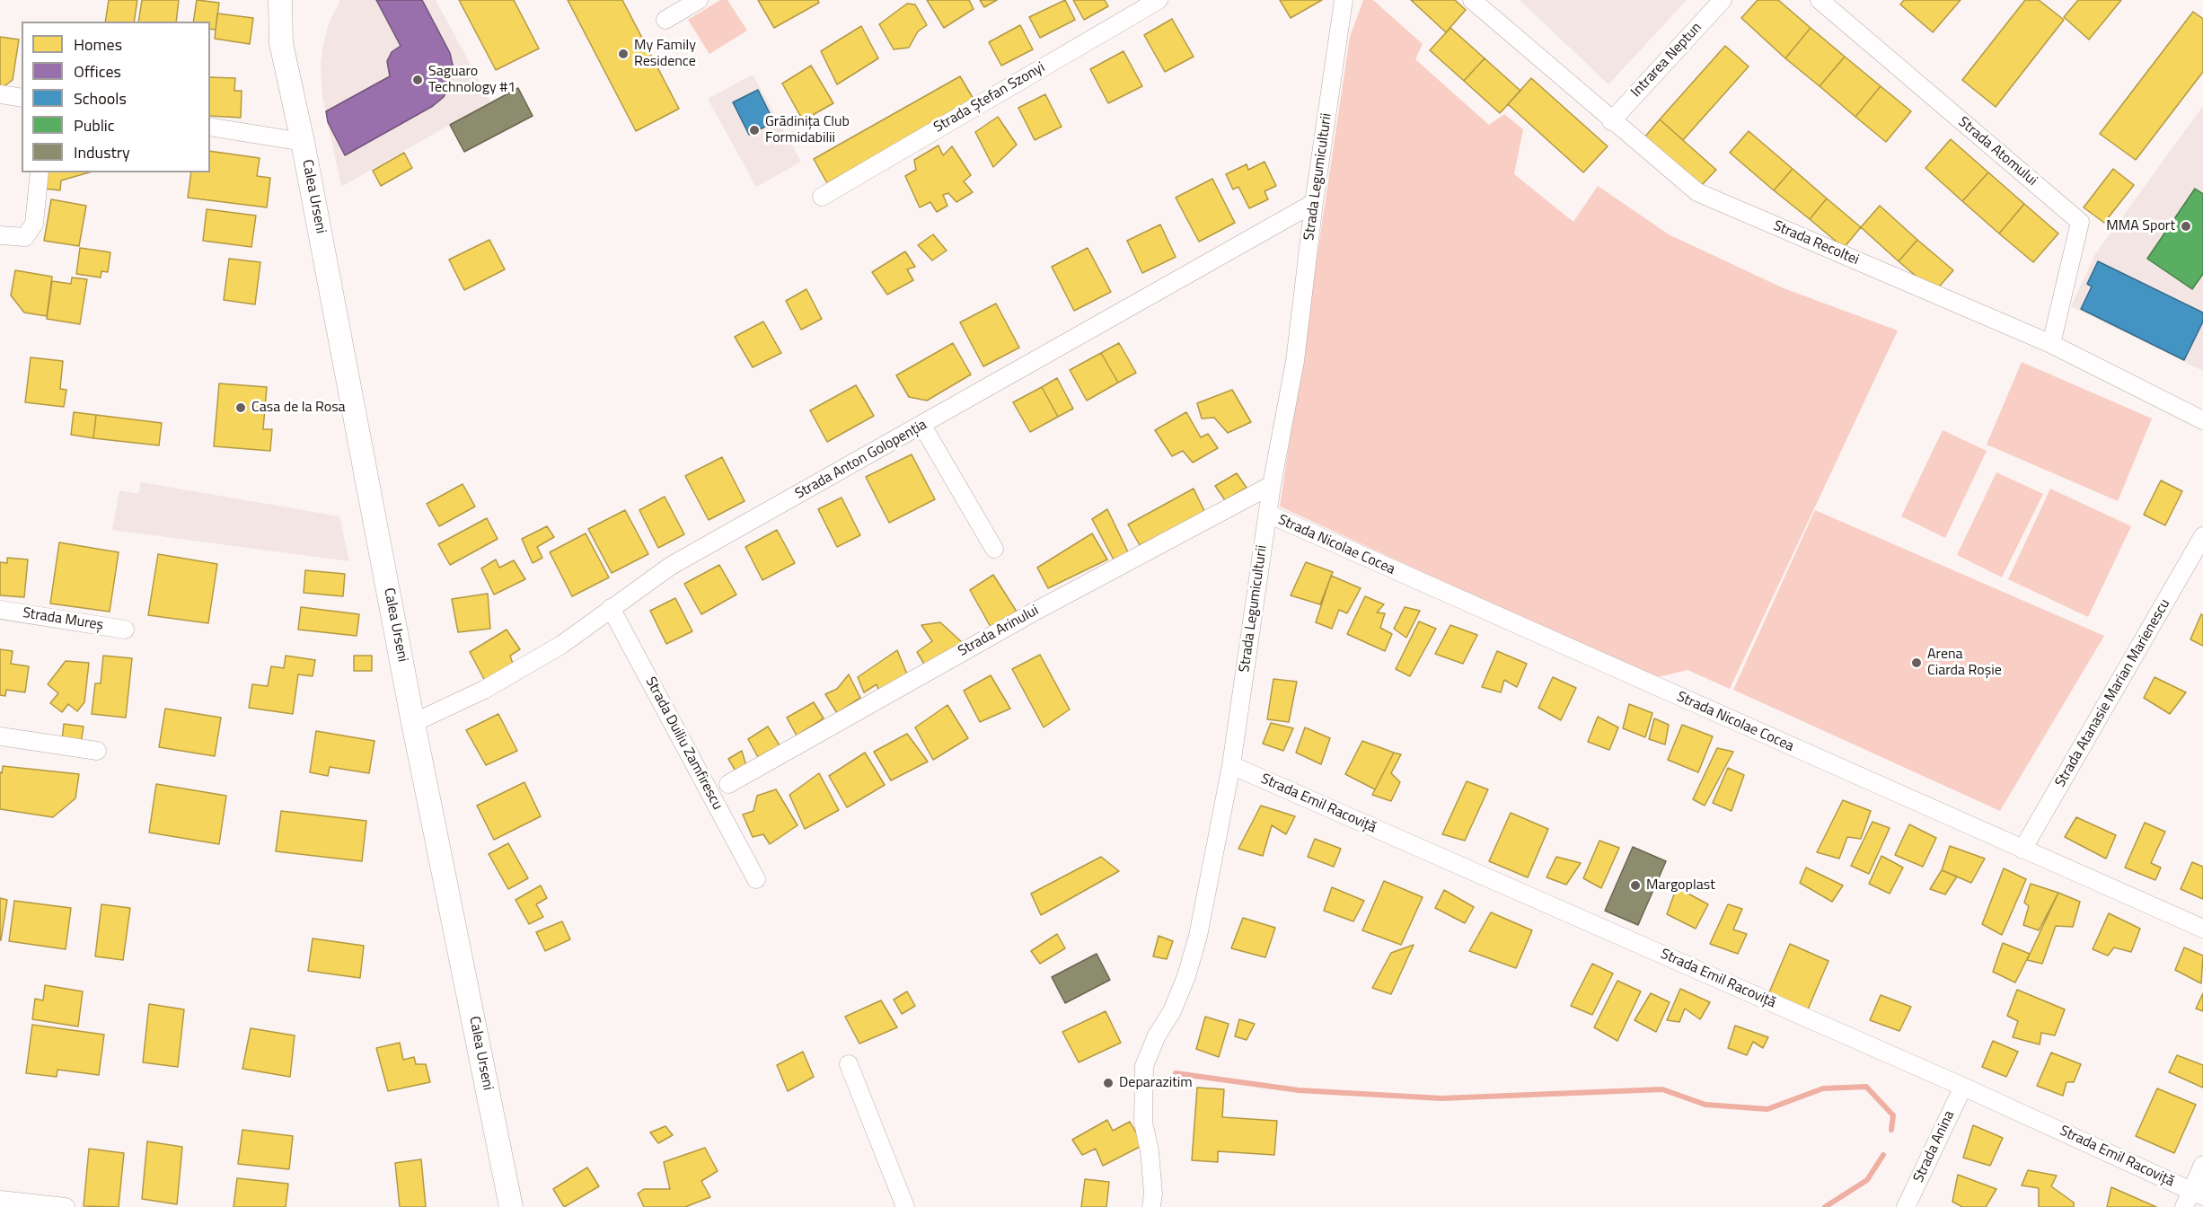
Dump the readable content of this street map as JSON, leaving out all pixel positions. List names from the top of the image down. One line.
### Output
{"streets":{"street":["Intrarea Neptun","Strada Ștefan Szonyi","Strada Atomului","Strada Legumiculturii","Calea Urseni","Strada Recoltei","Strada Anton Golopenția","Strada Nicolae Cocea","Strada Mureș","Strada Arinului","Strada Atanasie Marian Marienescu","Strada Duiliu Zamfirescu","Strada Emil Racoviță","Strada Anina"]},"crossings":[["Intrarea Neptun","Strada Recoltei"],["Strada Atomului","Strada Recoltei"],["Strada Legumiculturii","Strada Anton Golopenția"],["Strada Legumiculturii","Strada Nicolae Cocea"],["Strada Legumiculturii","Strada Arinului"],["Strada Legumiculturii","Strada Emil Racoviță"],["Calea Urseni","Strada Anton Golopenția"],["Strada Anton Golopenția","Strada Duiliu Zamfirescu"],["Strada Nicolae Cocea","Strada Atanasie Marian Marienescu"],["Strada Emil Racoviță","Strada Anina"]],"places":["My Family Residence","Saguaro Technology #1","Grădinița Club Formidabilii","MMA Sport","Casa de la Rosa","Arena Ciarda Roșie","Margoplast","Deparazitim"],"legend":["Homes","Offices","Schools","Public","Industry"]}
